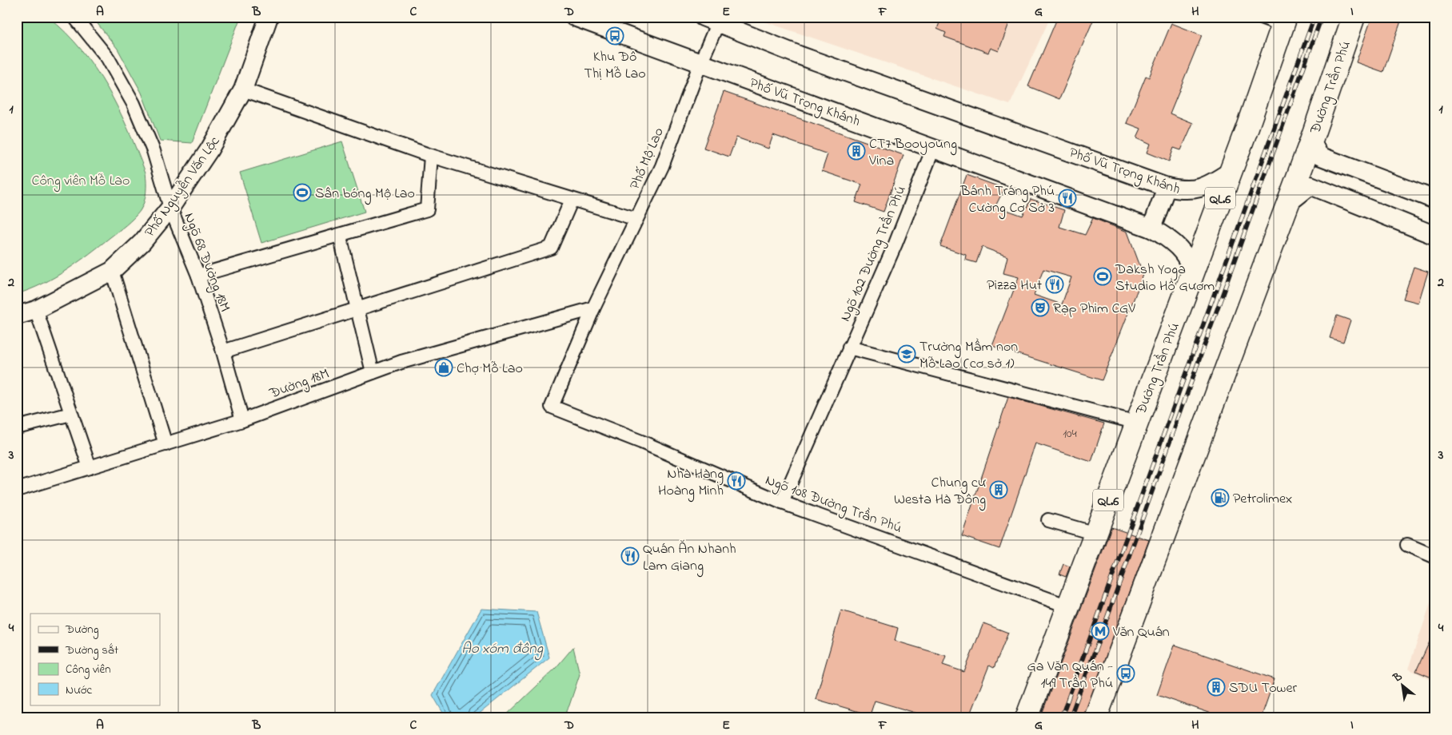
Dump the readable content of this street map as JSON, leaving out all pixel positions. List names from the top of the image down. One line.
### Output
{"streets":{"highway":["Đường Trần Phú","QL.6"],"main road":["Phố Vũ Trọng Khánh","Phố Nguyễn Văn Lộc"],"street":["Phố Mộ Lao","Ngõ 102 Đường Trần Phú","Ngõ 68 Đường 18M","Đường 18M","Ngõ 108 Đường Trần Phú"]},"crossings":[["Đường Trần Phú","Phố Vũ Trọng Khánh"],["Đường Trần Phú","Ngõ 108 Đường Trần Phú"],["Phố Vũ Trọng Khánh","Phố Mộ Lao"],["Phố Vũ Trọng Khánh","Ngõ 102 Đường Trần Phú"],["Phố Mộ Lao","Đường 18M"],["Phố Mộ Lao","Ngõ 108 Đường Trần Phú"],["Phố Nguyễn Văn Lộc","Ngõ 68 Đường 18M"],["Ngõ 102 Đường Trần Phú","Ngõ 108 Đường Trần Phú"],["Ngõ 68 Đường 18M","Đường 18M"],["Đường 18M","Ngõ 108 Đường Trần Phú"]],"water":["Ao xóm đông"],"parks":["Công viên Mỗ Lao"],"places":{"bus stop":["Khu Đô Thị Mỗ Lao","Ga Văn Quán - 149 Trần Phú"],"building":["CT7 Booyoung Vina","Chung cư Westa Hà Đông","SDU Tower"],"sports":["Sân bóng Mộ Lao","Daksh Yoga Studio Hồ Gươm"],"restaurant":["Bánh Tráng Phú Cường Cơ Sở 3","Pizza Hut","Nhà Hàng Hoàng Minh","Quán Ăn Nhanh Lam Giang"],"theatre":["Rạp Phim CGV"],"school or university":["Trường Mầm non Mỗ Lao (cơ sở 1)"],"shop":["Chợ Mỗ Lao"],"fuel station":["Petrolimex"],"metro station":["Văn Quán"]},"house_numbers":["104"],"legend":["Đường","Đường sắt","Công viên","Nước"],"north":"top left","grid":{"columns":["A","B","C","D","E","F","G","H","I"],"rows":["1","2","3","4"]}}
